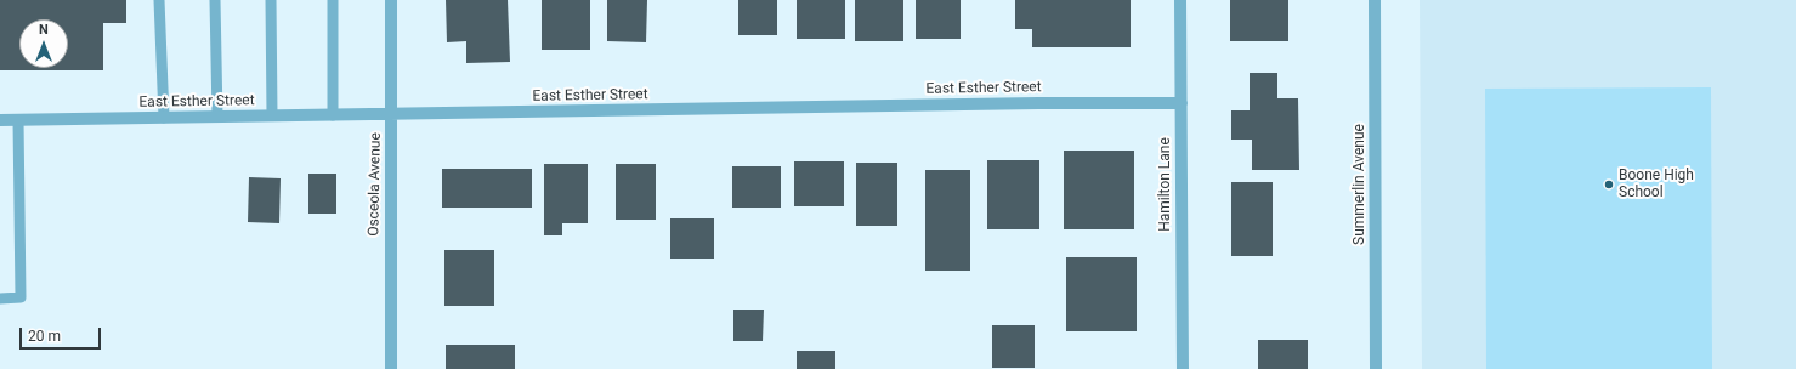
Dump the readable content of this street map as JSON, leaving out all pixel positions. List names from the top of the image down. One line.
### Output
{"streets":{"street":["East Esther Street","Osceola Avenue","Hamilton Lane","Summerlin Avenue"]},"crossings":[["East Esther Street","Osceola Avenue"],["East Esther Street","Hamilton Lane"]],"places":["Boone High School"],"scale_bar":"20 m","north":"top"}
